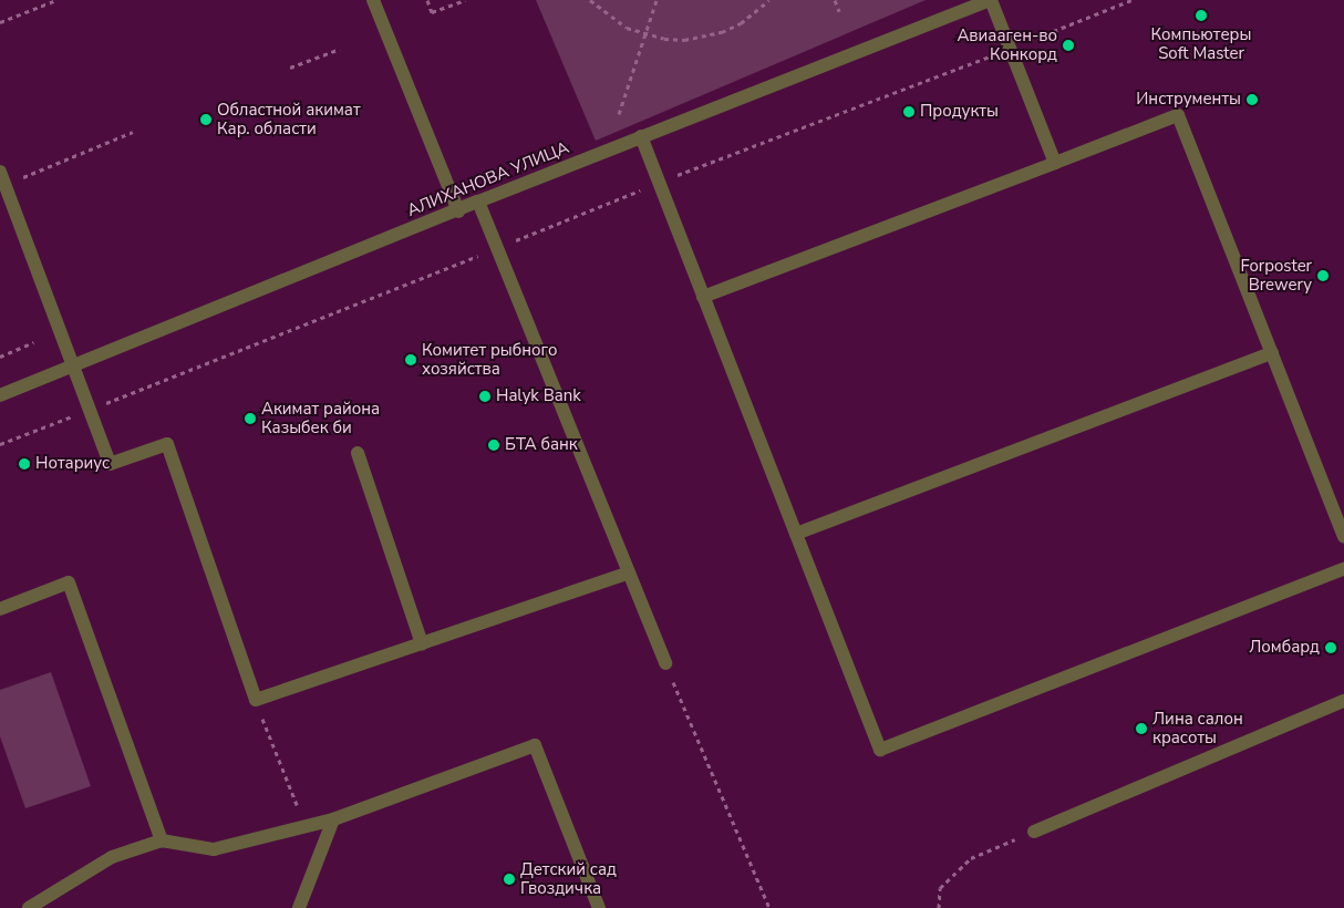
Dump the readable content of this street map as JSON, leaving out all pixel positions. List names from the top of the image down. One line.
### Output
{"streets":{"street":["АЛИХАНОВА УЛИЦА"]},"places":["Компьютеры Soft Master","Авиааген-во Конкорд","Инструменты","Продукты","Областной акимат Кар. области","Forposter Brewery","Комитет рыбного хозяйства","Halyk Bank","Акимат района Казыбек би","БТА банк","Нотариус","Ломбард","Лина салон красоты","Детский сад Гвоздичка"]}
